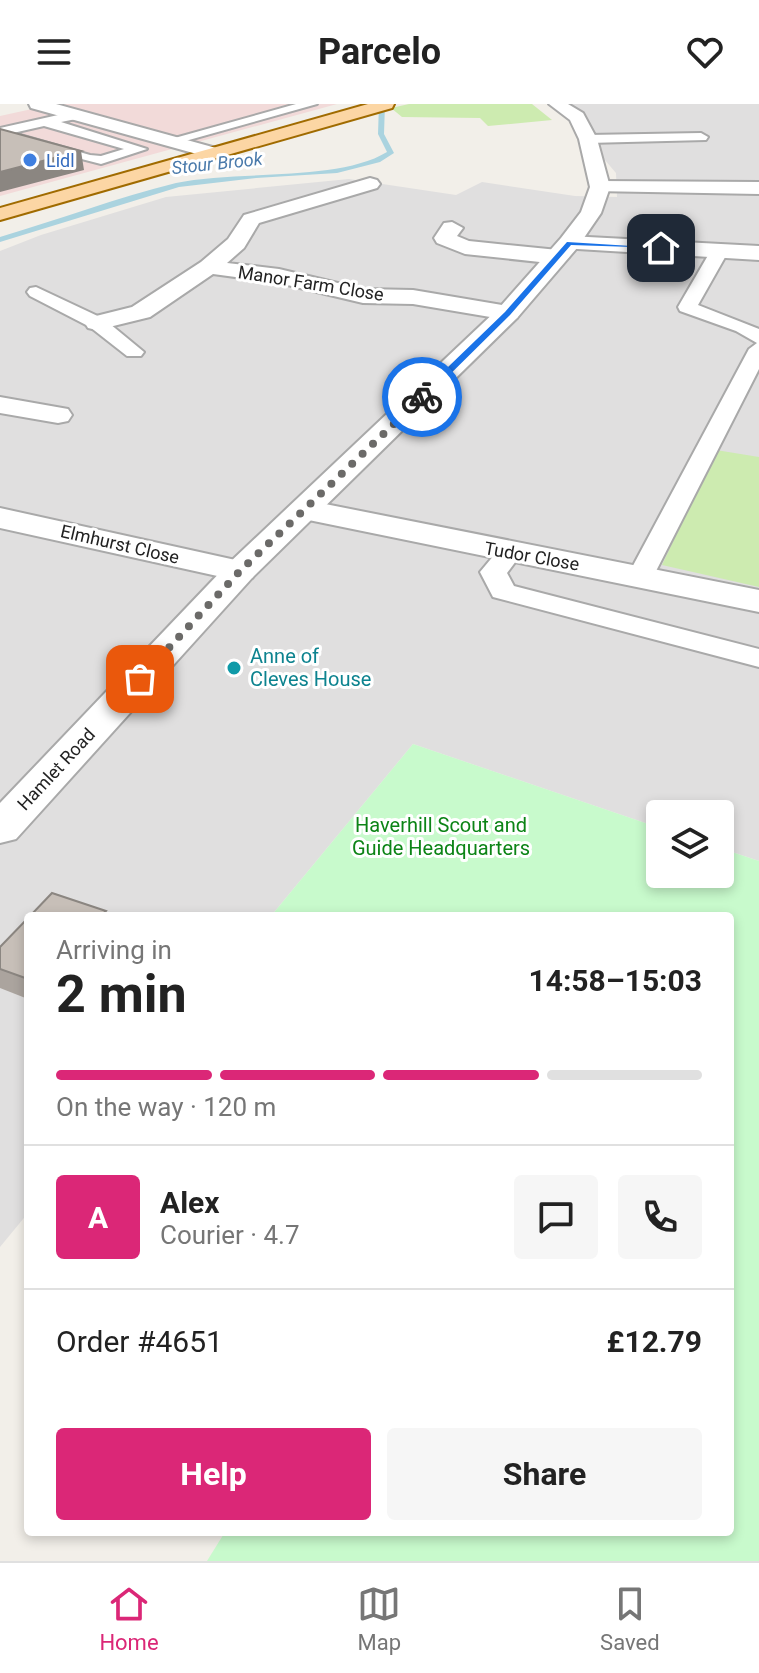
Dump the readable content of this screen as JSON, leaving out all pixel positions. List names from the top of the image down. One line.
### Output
{"streets":{"street":["Manor Farm Close","Elmhurst Close","Tudor Close","Hamlet Road"]},"crossings":[["Manor Farm Close","Hamlet Road"],["Elmhurst Close","Hamlet Road"],["Tudor Close","Hamlet Road"]],"water":["Stour Brook"],"parks":["Haverhill Scout and Guide Headquarters"],"places":["Lidl","Anne of Cleves House"],"page":{"header":"Parcelo","heading":["2 min","Arriving in","14:58–15:03"],"panel":["Alex","Courier · 4.7","Order #4651","£12.79"],"bar":"On the way · 120 m","round":"A","buttons":["Help","Share"],"tabs":["Home","Map","Saved"]}}
